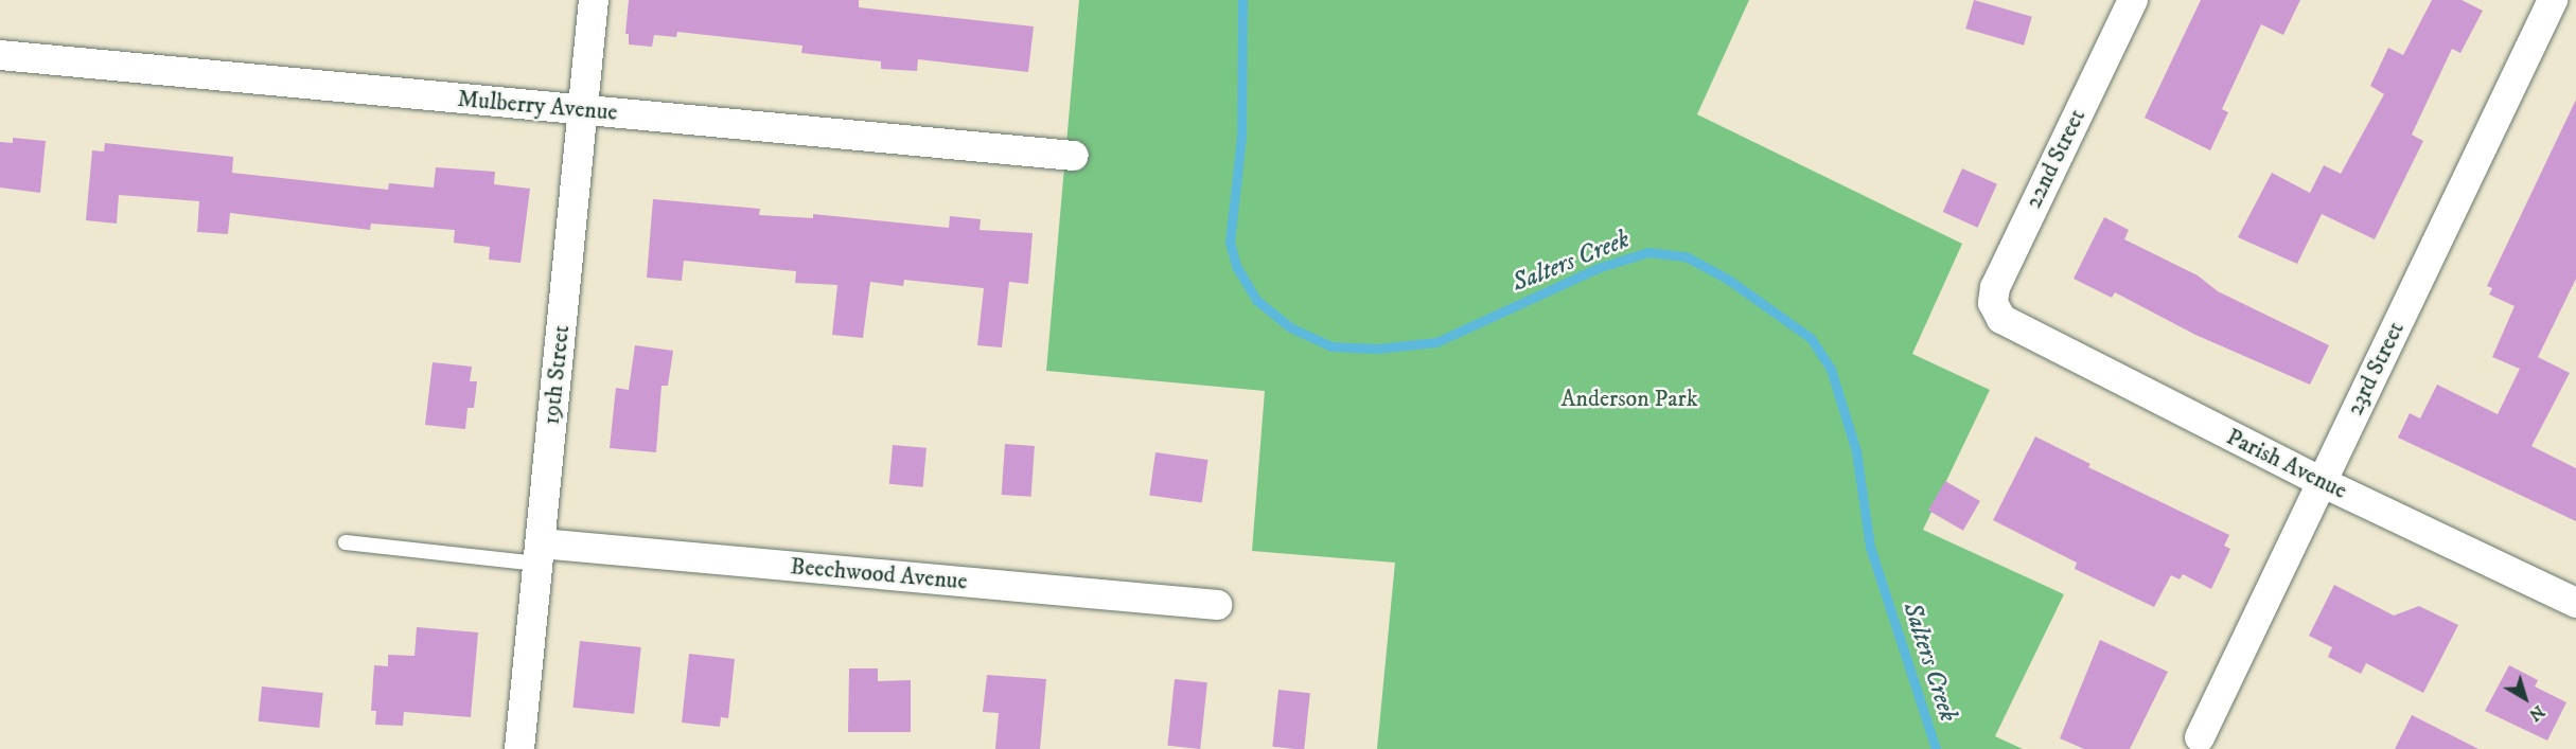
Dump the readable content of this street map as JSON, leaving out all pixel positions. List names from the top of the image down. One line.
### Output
{"streets":{"street":["Mulberry Avenue","22nd Street","23rd Street","19th Street","Parish Avenue","Beechwood Avenue"]},"crossings":[["Mulberry Avenue","19th Street"],["22nd Street","Parish Avenue"],["23rd Street","Parish Avenue"],["19th Street","Beechwood Avenue"]],"water":["Salters Creek"],"parks":["Anderson Park"],"north":"bottom right"}
